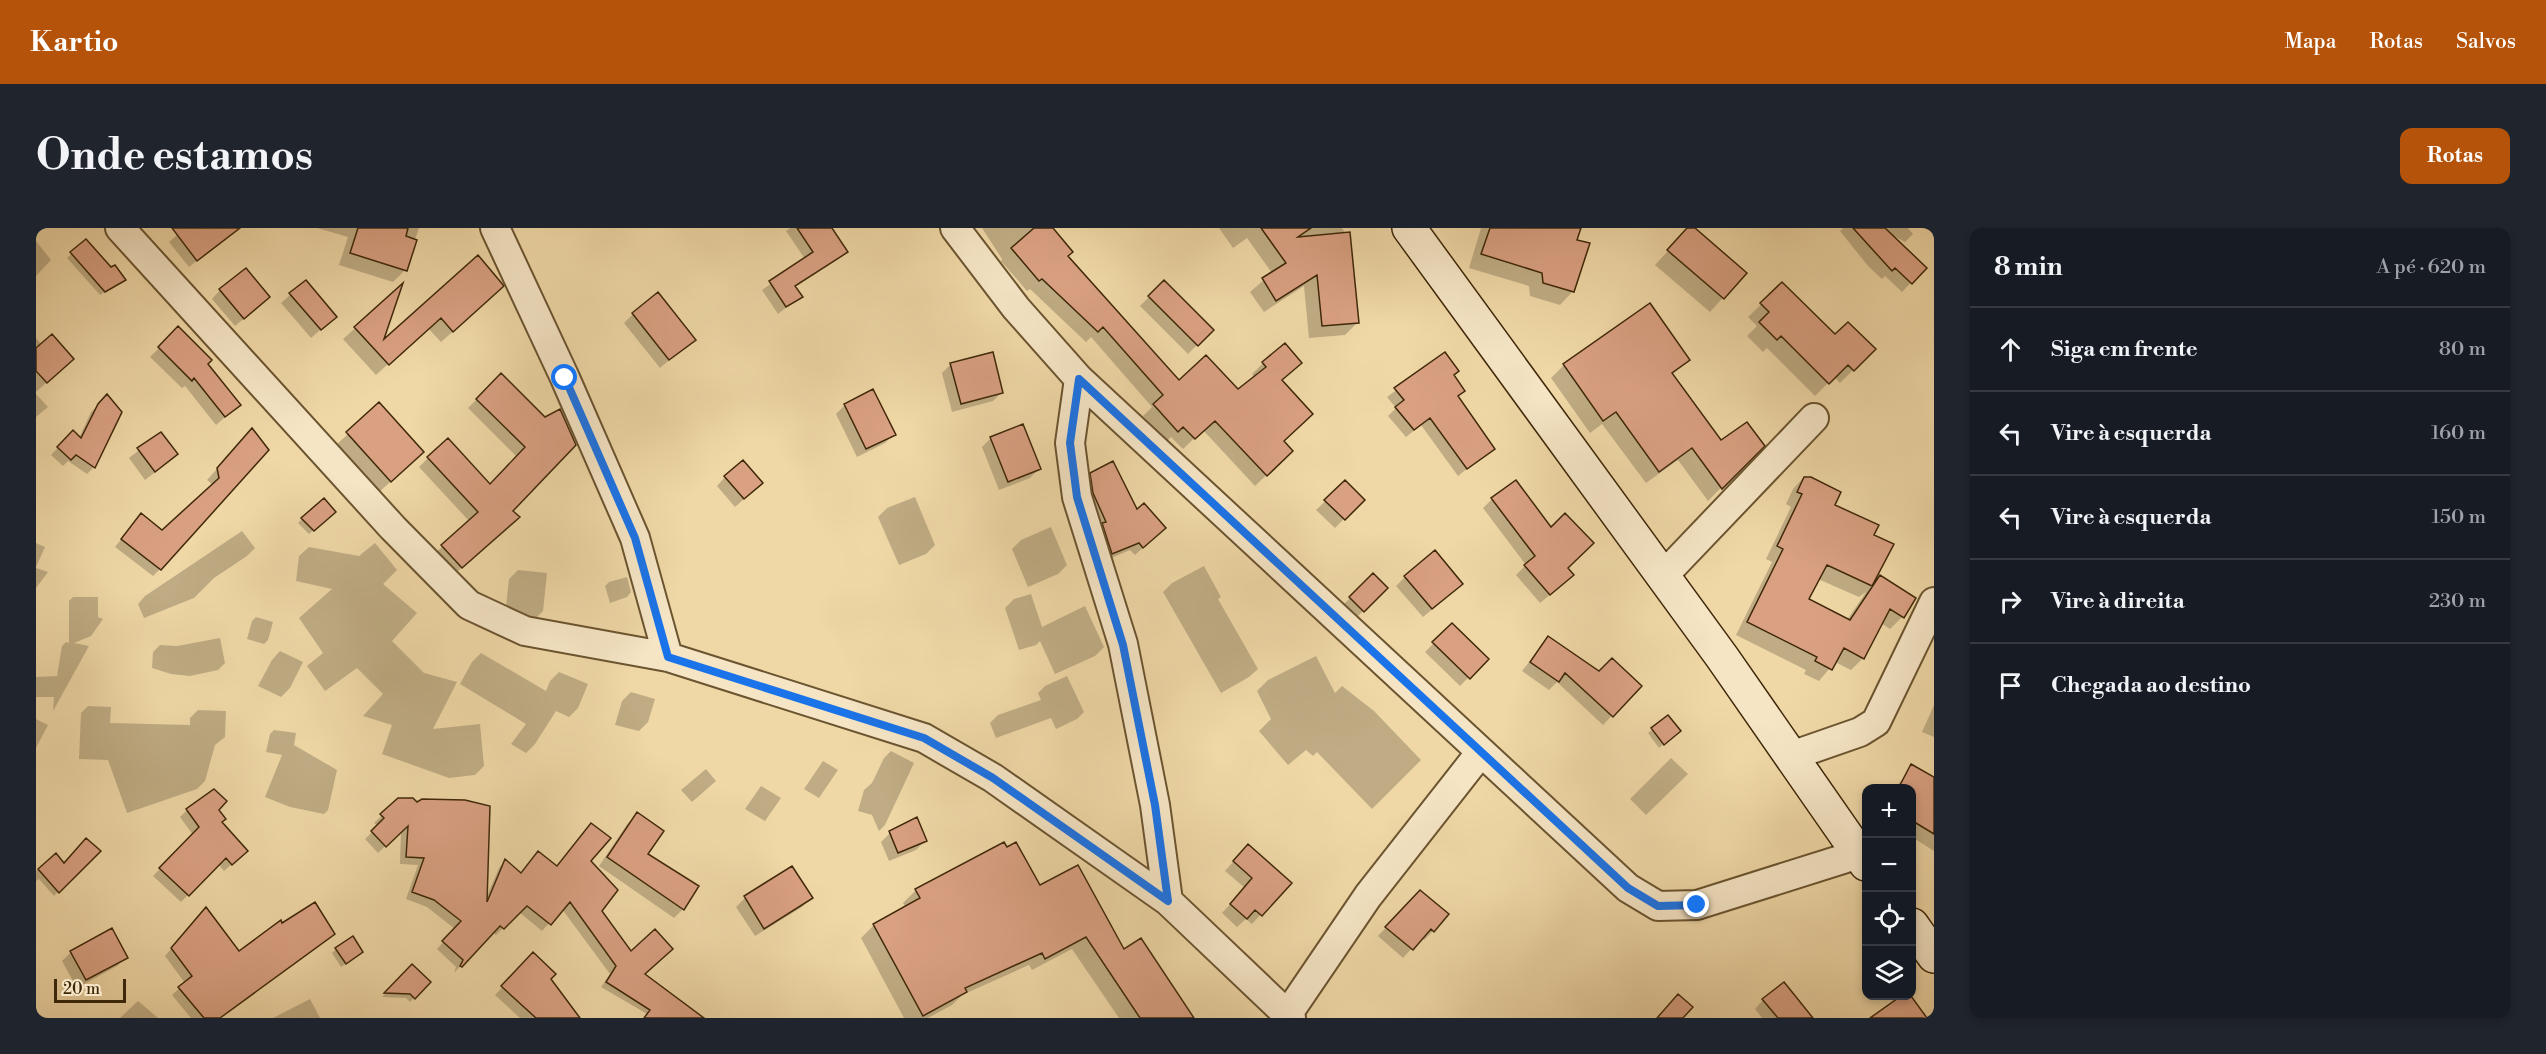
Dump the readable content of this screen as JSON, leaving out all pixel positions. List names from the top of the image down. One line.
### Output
{"scale_bar":"20 m","page":{"header":"Kartio","nav":["Mapa","Rotas","Salvos"],"buttons":"Rotas","title":"Onde estamos","heading":["8 min","A pé · 620 m"],"list":[["Siga em frente","80 m"],["Vire à esquerda","160 m"],["Vire à esquerda","150 m"],["Vire à direita","230 m"],"Chegada ao destino"],"map_buttons":["+","−"],"scale":"20 m"}}
